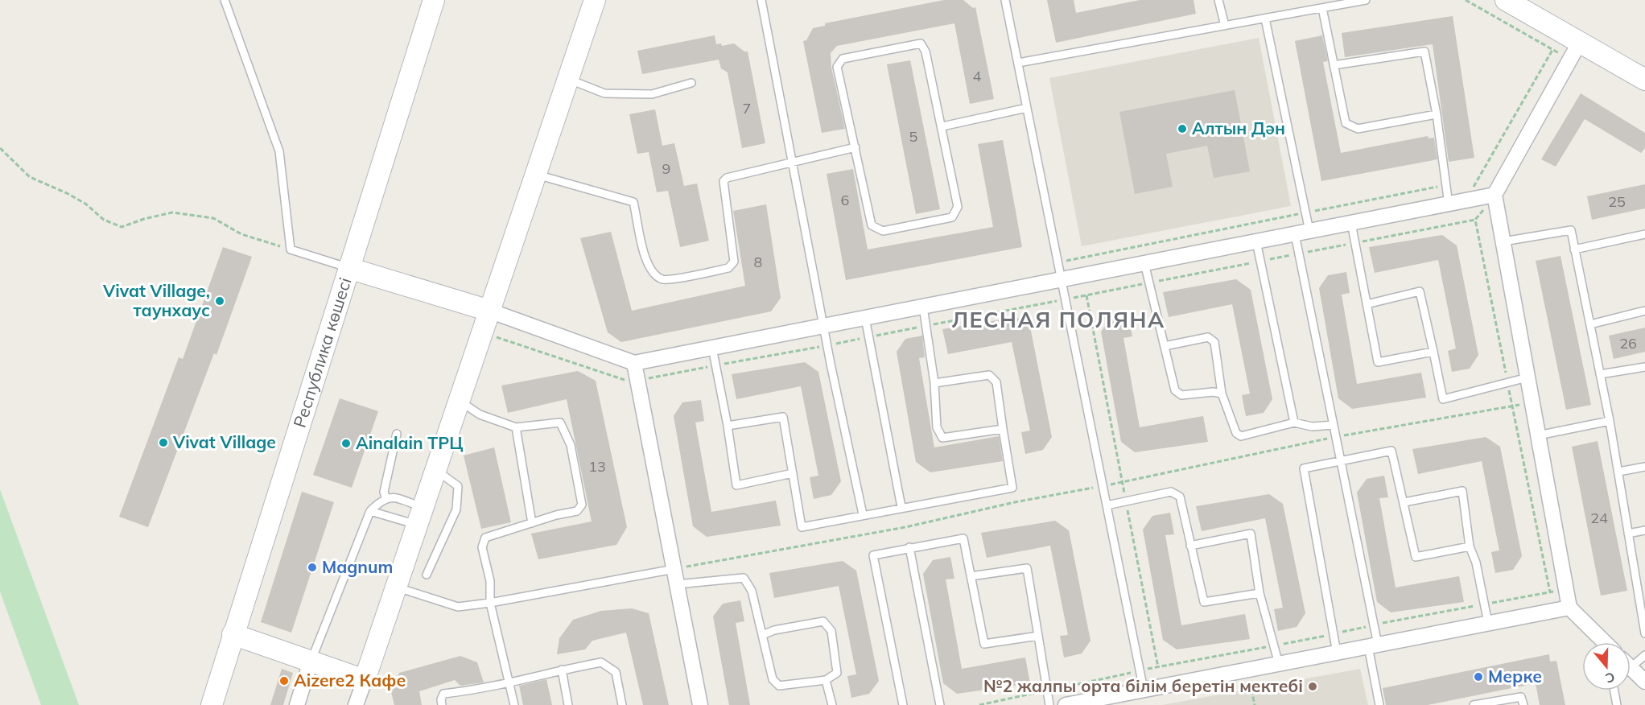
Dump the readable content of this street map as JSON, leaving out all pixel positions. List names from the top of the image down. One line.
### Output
{"streets":{"street":["Республика көшесі"]},"districts":["ЛЕСНАЯ ПОЛЯНА"],"places":["Алтын Дән","Vivat Village, таунхаус","Vivat Village","Ainalain ТРЦ","Magnum","Мерке","Aizere2 Кафе","№2 жалпы орта білім беретін мектебі"],"house_numbers":["4","7","5","9","6","25","8","26","13","24"],"north":"bottom"}
